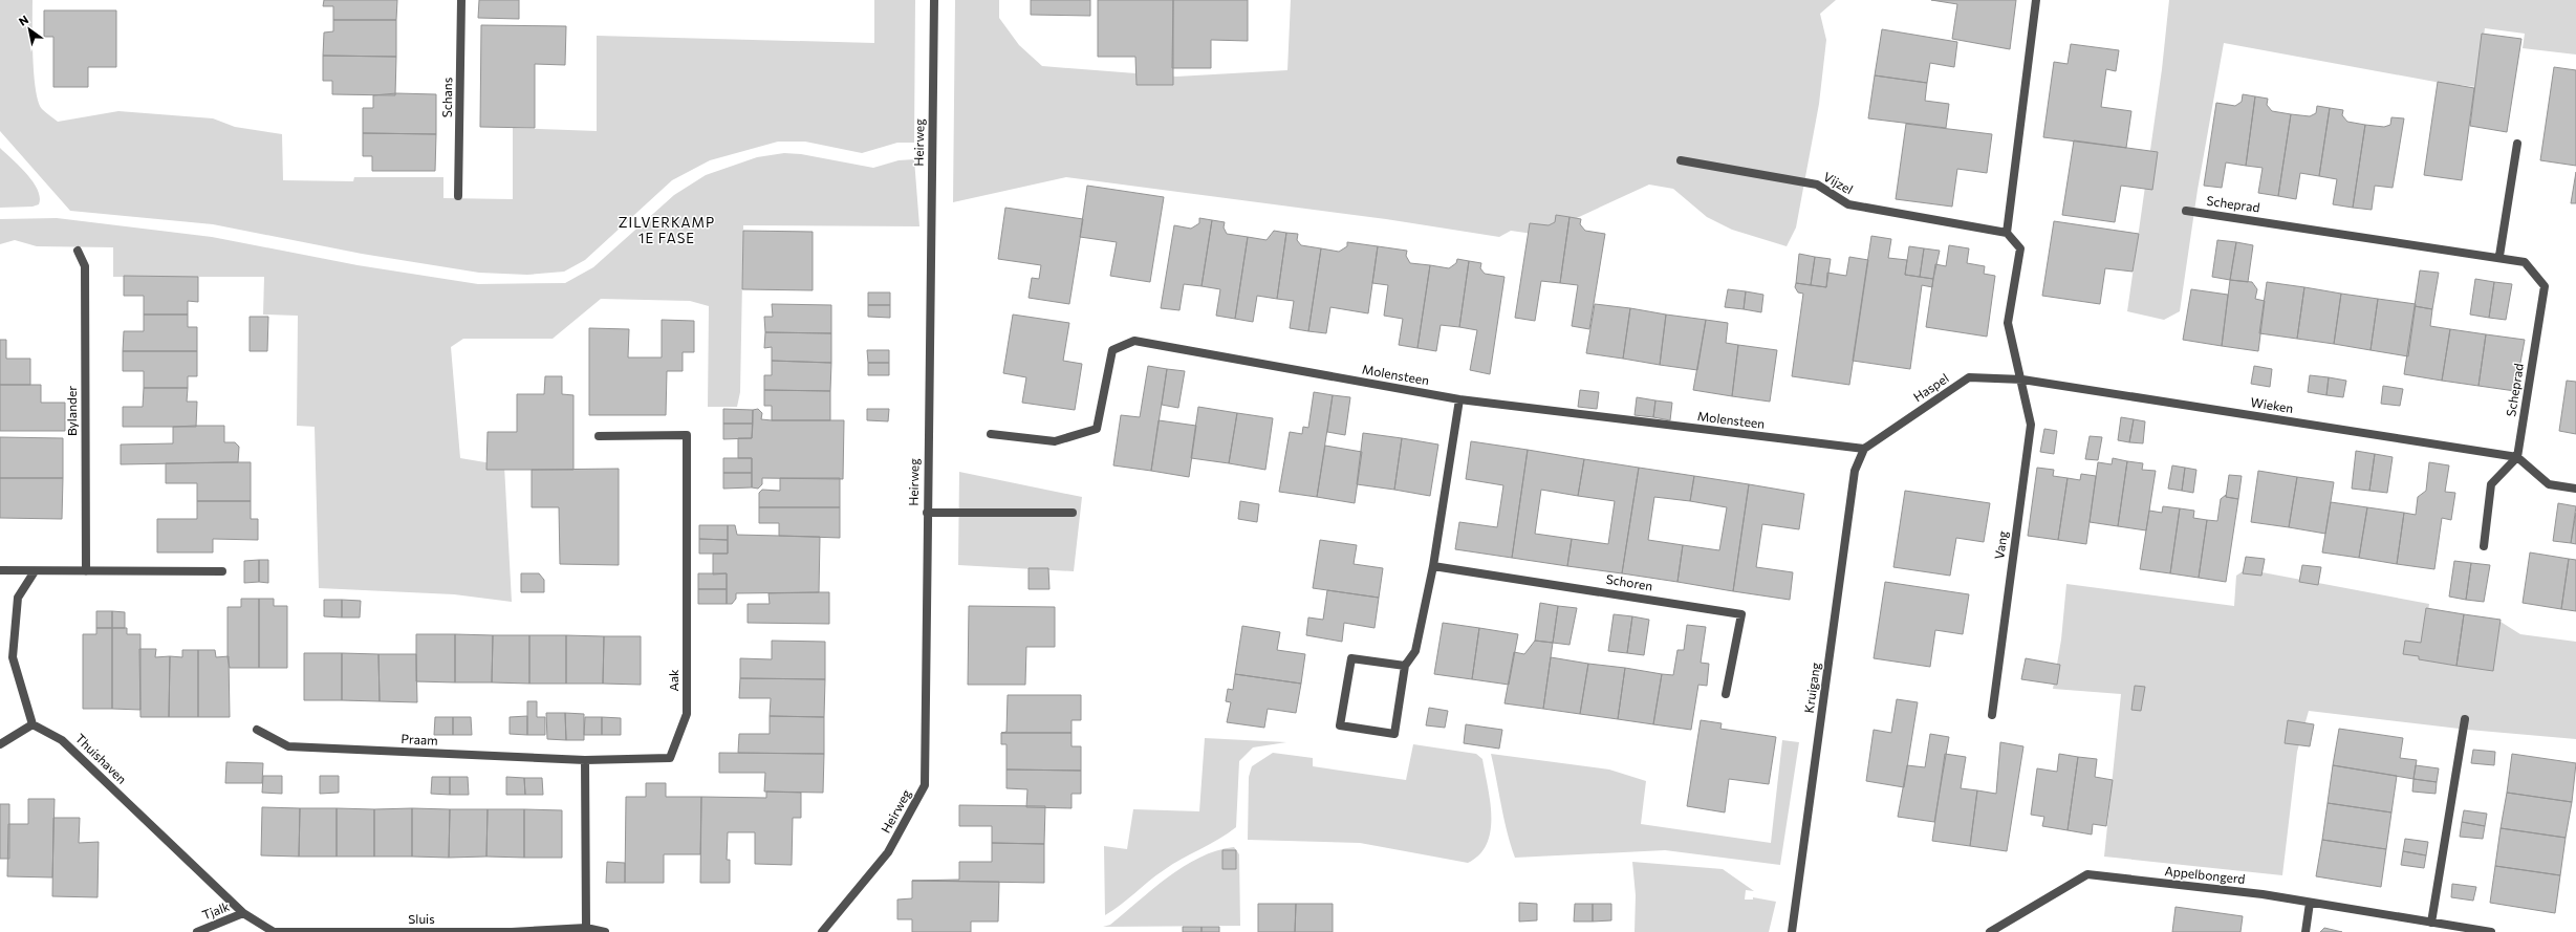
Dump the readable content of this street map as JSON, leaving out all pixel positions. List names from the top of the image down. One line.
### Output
{"streets":{"street":["Schans","Heirweg","Vijzel","Scheprad","Molensteen","Haspel","Wieken","Bylander","Vang","Schoren","Aak","Kruigang","Praam","Thuishaven","Appelbongerd","Tjalk","Sluis"]},"crossings":[["Scheprad","Wieken"],["Molensteen","Haspel"],["Molensteen","Kruigang"],["Haspel","Wieken"],["Haspel","Vang"],["Haspel","Kruigang"],["Wieken","Vang"],["Aak","Praam"],["Thuishaven","Tjalk"],["Thuishaven","Sluis"],["Tjalk","Sluis"]],"districts":["ZILVERKAMP 1E FASE"],"north":"top left"}
